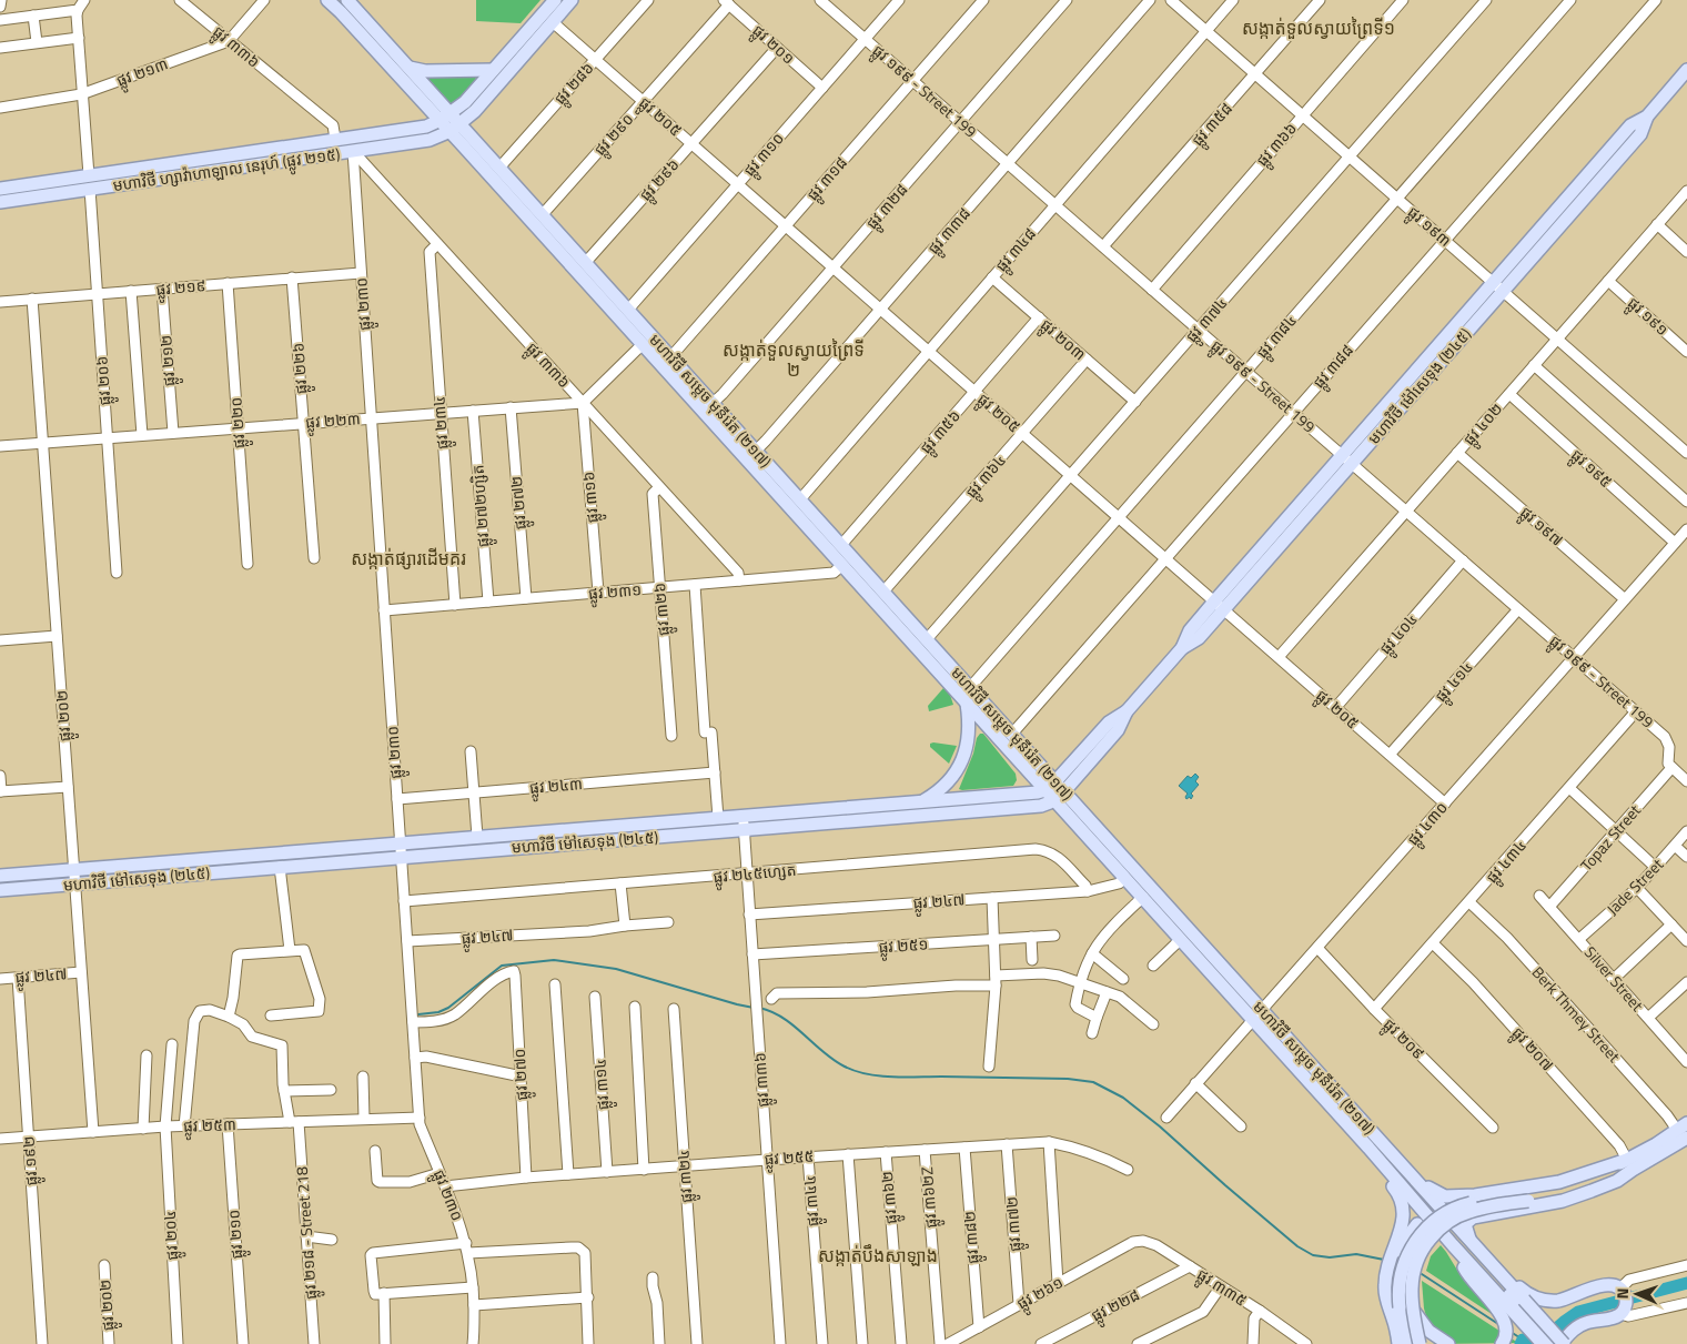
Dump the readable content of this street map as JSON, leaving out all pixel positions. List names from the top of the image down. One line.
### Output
{"streets":{"main road":["មហាវិថី ហ្សាវ៉ាហាឡាល នេរុហ៍ (ផ្លូវ ២១៥)","មហាវិថី ម៉ៅសេទុង (២៤៥)","មហាវិថី សម្តេច មុនីរ៉េត (២១៧)"],"street":["ផ្លូវ ២០១","ផ្លូវ ៣៣៦","ផ្លូវ ២១៣","ផ្លូវ ២៨៦","ផ្លូវ ១៩៩ - Street 199","ផ្លូវ ២០៥","ផ្លូវ ៣៥៨","ផ្លូវ ២៩០","ផ្លូវ ៣៦៦","ផ្លូវ ៣១០","ផ្លូវ ៣១៨","ផ្លូវ ២៩៦","ផ្លូវ ៣២៨","ផ្លូវ ១៩៣","ផ្លូវ ៣៣៨","ផ្លូវ ៣៤៨","ផ្លូវ ២១៩","ផ្លូវ ២៣០","ផ្លូវ ១៩១","ផ្លូវ ៣៧៤","ផ្លូវ ៣៨៤","ផ្លូវ ២០៣","ផ្លូវ ២១២","ផ្លូវ ៣៨៨","ផ្លូវ ២២៦","ផ្លូវ ២០៦","ផ្លូវ ២២៣","ផ្លូវ ២២០","ផ្លូវ ២៣៤","ផ្លូវ ៤០២","ផ្លូវ ៣៥៦","ផ្លូវ ១៩៥","ផ្លូវ ៣៦៤","ផ្លូវ ៣១៦","ផ្លូវ ២៧២","ផ្លូវ ២៧២ហ្សិត","ផ្លូវ ១៩៧","ផ្លូវ ២៣១","ផ្លូវ ៣២៦","ផ្លូវ ៤០៤","ផ្លូវ ៤១៤","ផ្លូវ ២០២","ផ្លូវ ២៤៣","ផ្លូវ ៤៣០","Topaz Street","ផ្លូវ ៤៣៤","ផ្លូវ ២៤៥ហ្សេត","Jade Street","ផ្លូវ ២៤៧","ផ្លូវ ២៥១","Silver Street","Berk Thmey Street","ផ្លូវ ២០៩","ផ្លូវ ២០៧","ផ្លូវ ២៧០","ផ្លូវ ៣១៤","ផ្លូវ ២៥៣","ផ្លូវ ២៥៥","ផ្លូវ ១៩២","ផ្លូវ ៣២៤","ផ្លូវ ៣៦២","ផ្លូវ ៣៦២Z","ផ្លូវ ៣៤៤","ផ្លូវ ៣៧២","ផ្លូវ ២១៨ - Street 218","ផ្លូវ ២១០","ផ្លូវ ២០៤","ផ្លូវ ៣៨២","ផ្លូវ ៣៣៥","ផ្លូវ ២៦១","ផ្លូវ ២២៨"]},"crossings":[["ផ្លូវ ២០១","ផ្លូវ ២៩០"],["ផ្លូវ ២០១","ផ្លូវ ៣១០"],["ផ្លូវ ២០១","ផ្លូវ ២៩៦"],["ផ្លូវ ៣៣៦","ផ្លូវ ២១៣"],["ផ្លូវ ៣៣៦","មហាវិថី ហ្សាវ៉ាហាឡាល នេរុហ៍ (ផ្លូវ ២១៥)"],["ផ្លូវ ៣៣៦","ផ្លូវ ២៣០"],["ផ្លូវ ៣៣៦","មហាវិថី ម៉ៅសេទុង (២៤៥)"],["ផ្លូវ ៣៣៦","ផ្លូវ ២២៣"],["ផ្លូវ ៣៣៦","ផ្លូវ ២៣៤"],["ផ្លូវ ៣៣៦","ផ្លូវ ៣១៦"],["ផ្លូវ ៣៣៦","ផ្លូវ ២៣១"],["ផ្លូវ ៣៣៦","ផ្លូវ ៣២៦"],["ផ្លូវ ៣៣៦","ផ្លូវ ២៤៥ហ្សេត"],["ផ្លូវ ៣៣៦","ផ្លូវ ២៤៧"],["ផ្លូវ ៣៣៦","ផ្លូវ ២៥១"],["ផ្លូវ ៣៣៦","ផ្លូវ ២៥៥"],["ផ្លូវ ២៨៦","ផ្លូវ ២០៥"],["ផ្លូវ ២៨៦","មហាវិថី សម្តេច មុនីរ៉េត (២១៧)"],["ផ្លូវ ១៩៩ - Street 199","ផ្លូវ ៣៥៨"],["ផ្លូវ ១៩៩ - Street 199","ផ្លូវ ៣៦៦"],["ផ្លូវ ១៩៩ - Street 199","ផ្លូវ ៣១០"],["ផ្លូវ ១៩៩ - Street 199","ផ្លូវ ៣១៨"],["ផ្លូវ ១៩៩ - Street 199","ផ្លូវ ៣២៨"],["ផ្លូវ ១៩៩ - Street 199","ផ្លូវ ៣៣៨"],["ផ្លូវ ១៩៩ - Street 199","ផ្លូវ ៣៤៨"],["ផ្លូវ ១៩៩ - Street 199","ផ្លូវ ៣៧៤"],["ផ្លូវ ១៩៩ - Street 199","ផ្លូវ ៣៨៤"],["ផ្លូវ ១៩៩ - Street 199","ផ្លូវ ៣៨៨"],["ផ្លូវ ១៩៩ - Street 199","មហាវិថី ម៉ៅសេទុង (២៤៥)"],["ផ្លូវ ១៩៩ - Street 199","ផ្លូវ ៤០២"],["ផ្លូវ ១៩៩ - Street 199","ផ្លូវ ៤០៤"],["ផ្លូវ ១៩៩ - Street 199","ផ្លូវ ៤១៤"],["ផ្លូវ ១៩៩ - Street 199","ផ្លូវ ៤៣០"],["ផ្លូវ ១៩៩ - Street 199","Topaz Street"],["ផ្លូវ ១៩៩ - Street 199","ផ្លូវ ៤៣៤"],["ផ្លូវ ២០៥","ផ្លូវ ២៩០"],["ផ្លូវ ២០៥","ផ្លូវ ៣១០"],["ផ្លូវ ២០៥","ផ្លូវ ៣១៨"],["ផ្លូវ ២០៥","ផ្លូវ ២៩៦"],["ផ្លូវ ២០៥","ផ្លូវ ៣២៨"],["ផ្លូវ ២០៥","ផ្លូវ ៣៣៨"],["ផ្លូវ ២០៥","ផ្លូវ ៣៤៨"],["ផ្លូវ ២០៥","ផ្លូវ ៣៧៤"],["ផ្លូវ ២០៥","ផ្លូវ ៣៨៤"],["ផ្លូវ ២០៥","ផ្លូវ ៣៨៨"],["ផ្លូវ ២០៥","មហាវិថី ម៉ៅសេទុង (២៤៥)"],["ផ្លូវ ២០៥","ផ្លូវ ៤០២"],["ផ្លូវ ២០៥","ផ្លូវ ៣៥៦"],["ផ្លូវ ២០៥","ផ្លូវ ៣៦៤"],["ផ្លូវ ២០៥","ផ្លូវ ៤០៤"],["ផ្លូវ ២០៥","ផ្លូវ ៤១៤"],["ផ្លូវ ២០៥","ផ្លូវ ៤៣០"],["ផ្លូវ ៣៥៨","ផ្លូវ ១៩៣"],["ផ្លូវ ២៩០","មហាវិថី សម្តេច មុនីរ៉េត (២១៧)"],["ផ្លូវ ៣៦៦","ផ្លូវ ១៩៣"],["ផ្លូវ ៣១០","មហាវិថី សម្តេច មុនីរ៉េត (២១៧)"],["មហាវិថី ហ្សាវ៉ាហាឡាល នេរុហ៍ (ផ្លូវ ២១៥)","ផ្លូវ ២៣០"],["មហាវិថី ហ្សាវ៉ាហាឡាល នេរុហ៍ (ផ្លូវ ២១៥)","ផ្លូវ ២០៦"],["មហាវិថី ហ្សាវ៉ាហាឡាល នេរុហ៍ (ផ្លូវ ២១៥)","មហាវិថី សម្តេច មុនីរ៉េត (២១៧)"],["ផ្លូវ ៣១៨","មហាវិថី សម្តេច មុនីរ៉េត (២១៧)"],["ផ្លូវ ២៩៦","មហាវិថី សម្តេច មុនីរ៉េត (២១៧)"],["ផ្លូវ ៣២៨","មហាវិថី សម្តេច មុនីរ៉េត (២១៧)"],["ផ្លូវ ១៩៣","ផ្លូវ ៣៤៨"],["ផ្លូវ ១៩៣","ផ្លូវ ៣៧៤"],["ផ្លូវ ១៩៣","ផ្លូវ ៣៨៤"],["ផ្លូវ ១៩៣","ផ្លូវ ៣៨៨"],["ផ្លូវ ១៩៣","មហាវិថី ម៉ៅសេទុង (២៤៥)"],["ផ្លូវ ១៩៣","ផ្លូវ ៤០២"],["ផ្លូវ ៣៣៨","មហាវិថី សម្តេច មុនីរ៉េត (២១៧)"],["ផ្លូវ ៣៤៨","ផ្លូវ ២០៣"],["ផ្លូវ ៣៤៨","មហាវិថី សម្តេច មុនីរ៉េត (២១៧)"],["ផ្លូវ ២១៩","ផ្លូវ ២៣០"],["ផ្លូវ ២១៩","ផ្លូវ ២១២"],["ផ្លូវ ២១៩","ផ្លូវ ២២៦"],["ផ្លូវ ២១៩","ផ្លូវ ២០៦"],["ផ្លូវ ២១៩","ផ្លូវ ២២០"],["ផ្លូវ ២១៩","ផ្លូវ ២០២"],["ផ្លូវ ២៣០","មហាវិថី ម៉ៅសេទុង (២៤៥)"],["ផ្លូវ ២៣០","ផ្លូវ ២២៣"],["ផ្លូវ ២៣០","ផ្លូវ ២៣១"],["ផ្លូវ ២៣០","ផ្លូវ ២៤៣"],["ផ្លូវ ២៣០","ផ្លូវ ២៤៥ហ្សេត"],["ផ្លូវ ២៣០","ផ្លូវ ២៤៧"],["ផ្លូវ ២៣០","ផ្លូវ ២៧០"],["ផ្លូវ ២៣០","ផ្លូវ ២៥៣"],["ផ្លូវ ២៣០","ផ្លូវ ២៥៥"],["ផ្លូវ ១៩១","ផ្លូវ ៤០២"],["ផ្លូវ ៣៧៤","ផ្លូវ ២០៣"],["ផ្លូវ ៣៧៤","មហាវិថី សម្តេច មុនីរ៉េត (២១៧)"],["ផ្លូវ ៣៨៤","មហាវិថី សម្តេច មុនីរ៉េត (២១៧)"],["ផ្លូវ ២០៣","ផ្លូវ ៣៥៦"],["ផ្លូវ ២០៣","ផ្លូវ ៣៦៤"],["ផ្លូវ ២១២","ផ្លូវ ២២៣"],["ផ្លូវ ៣៨៨","មហាវិថី សម្តេច មុនីរ៉េត (២១៧)"],["ផ្លូវ ២២៦","ផ្លូវ ២២៣"],["ផ្លូវ ២០៦","ផ្លូវ ២២៣"],["មហាវិថី ម៉ៅសេទុង (២៤៥)","មហាវិថី សម្តេច មុនីរ៉េត (២១៧)"],["មហាវិថី ម៉ៅសេទុង (២៤៥)","ផ្លូវ ២០២"],["មហាវិថី សម្តេច មុនីរ៉េត (២១៧)","ផ្លូវ ៣៥៦"],["មហាវិថី សម្តេច មុនីរ៉េត (២១៧)","ផ្លូវ ៣៦៤"],["មហាវិថី សម្តេច មុនីរ៉េត (២១៧)","ផ្លូវ ២៣១"],["មហាវិថី សម្តេច មុនីរ៉េត (២១៧)","ផ្លូវ ៤៣០"],["មហាវិថី សម្តេច មុនីរ៉េត (២១៧)","ផ្លូវ ២៤៧"],["ផ្លូវ ២២៣","ផ្លូវ ២២០"],["ផ្លូវ ២២៣","ផ្លូវ ២៣៤"],["ផ្លូវ ២២៣","ផ្លូវ ៣១៦"],["ផ្លូវ ២២៣","ផ្លូវ ២៧២"],["ផ្លូវ ២២៣","ផ្លូវ ២៧២ហ្សិត"],["ផ្លូវ ២២៣","ផ្លូវ ២០២"],["ផ្លូវ ២៣៤","ផ្លូវ ២៣១"],["ផ្លូវ ៤០២","ផ្លូវ ១៩៥"],["ផ្លូវ ៤០២","ផ្លូវ ១៩៧"],["ផ្លូវ ១៩៥","ផ្លូវ ៤៣០"],["ផ្លូវ ៣១៦","ផ្លូវ ២៣១"],["ផ្លូវ ២៧២","ផ្លូវ ២៣១"],["ផ្លូវ ២៧២ហ្សិត","ផ្លូវ ២៣១"],["ផ្លូវ ១៩៧","ផ្លូវ ៤៣០"],["ផ្លូវ ២៣១","ផ្លូវ ៣២៦"],["ផ្លូវ ២០២","ផ្លូវ ២៤៧"],["ផ្លូវ ២០២","ផ្លូវ ២៥៣"],["ផ្លូវ ៤៣០","ផ្លូវ ២០៩"],["Topaz Street","Silver Street"],["ផ្លូវ ៤៣៤","Berk Thmey Street"],["ផ្លូវ ៤៣៤","ផ្លូវ ២០៩"],["ផ្លូវ ៤៣៤","ផ្លូវ ២០៧"],["ផ្លូវ ២៤៥ហ្សេត","ផ្លូវ ២៤៧"],["Jade Street","Silver Street"],["ផ្លូវ ២៤៧","ផ្លូវ ១៩២"],["ផ្លូវ ២៧០","ផ្លូវ ២៥៥"],["ផ្លូវ ៣១៤","ផ្លូវ ២៥៥"],["ផ្លូវ ២៥៣","ផ្លូវ ១៩២"],["ផ្លូវ ២៥៣","ផ្លូវ ២១៨ - Street 218"],["ផ្លូវ ២៥៣","ផ្លូវ ២១០"],["ផ្លូវ ២៥៣","ផ្លូវ ២០៤"],["ផ្លូវ ២៥៥","ផ្លូវ ៣២៤"],["ផ្លូវ ២៥៥","ផ្លូវ ៣៦២"],["ផ្លូវ ២៥៥","ផ្លូវ ៣៦២Z"],["ផ្លូវ ២៥៥","ផ្លូវ ៣៤៤"],["ផ្លូវ ២៥៥","ផ្លូវ ៣៧២"],["ផ្លូវ ២៥៥","ផ្លូវ ៣៨២"],["ផ្លូវ ៣៧២","ផ្លូវ ២៦១"],["ផ្លូវ ៣៨២","ផ្លូវ ២៦១"],["ផ្លូវ ៣៣៥","ផ្លូវ ២៦១"],["ផ្លូវ ៣៣៥","ផ្លូវ ២២៨"]],"districts":["សង្កាត់ទួលស្វាយព្រៃទី១","សង្កាត់ទួលស្វាយព្រៃទី ២","សង្កាត់ផ្សារដើមគរ","សង្កាត់បឹងសាឡាង"],"north":"left"}
